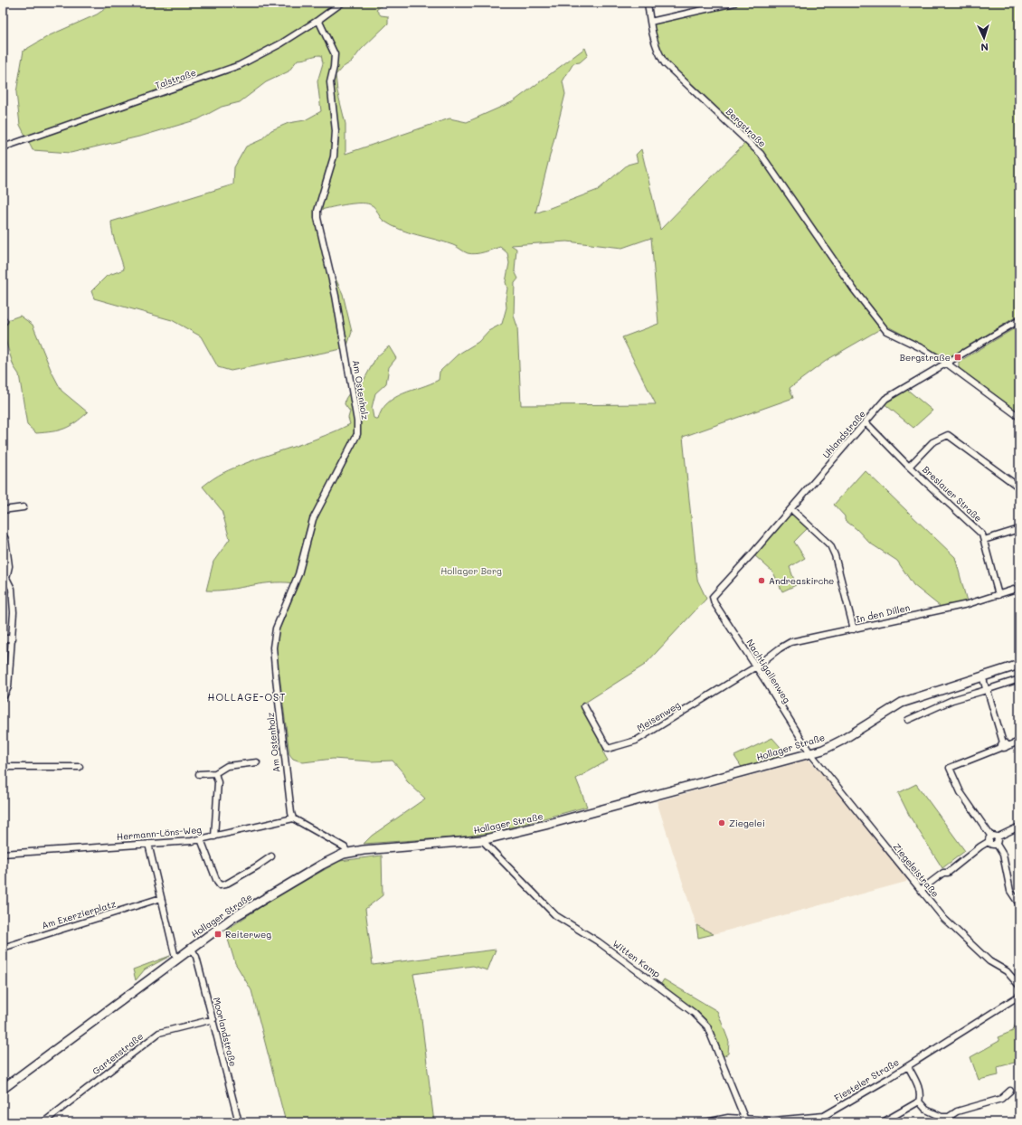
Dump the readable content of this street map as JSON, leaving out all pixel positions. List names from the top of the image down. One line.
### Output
{"streets":{"main road":["Hollager Straße"],"street":["Talstraße","Bergstraße","Am Ostenholz","Uhlandstraße","Breslauer Straße","In den Dillen","Nachtigallenweg","Meisenweg","Hermann-Löns-Weg","Ziegeleistraße","Am Exerzierplatz","Witten Kamp","Moorlandstraße","Gartenstraße","Fiesteler Straße"]},"crossings":[["Talstraße","Am Ostenholz"],["Bergstraße","Uhlandstraße"],["Am Ostenholz","Hermann-Löns-Weg"],["Uhlandstraße","Breslauer Straße"],["Uhlandstraße","Nachtigallenweg"],["Breslauer Straße","In den Dillen"],["In den Dillen","Nachtigallenweg"],["In den Dillen","Meisenweg"],["Nachtigallenweg","Meisenweg"],["Nachtigallenweg","Hollager Straße"],["Nachtigallenweg","Ziegeleistraße"],["Hollager Straße","Ziegeleistraße"],["Hollager Straße","Witten Kamp"],["Hollager Straße","Moorlandstraße"],["Witten Kamp","Fiesteler Straße"],["Moorlandstraße","Gartenstraße"]],"districts":["HOLLAGE-OST"],"parks":["Hollager Berg"],"places":{"transit":["Bergstraße","Reiterweg"],"other":["Andreaskirche","Ziegelei"]},"north":"bottom"}
